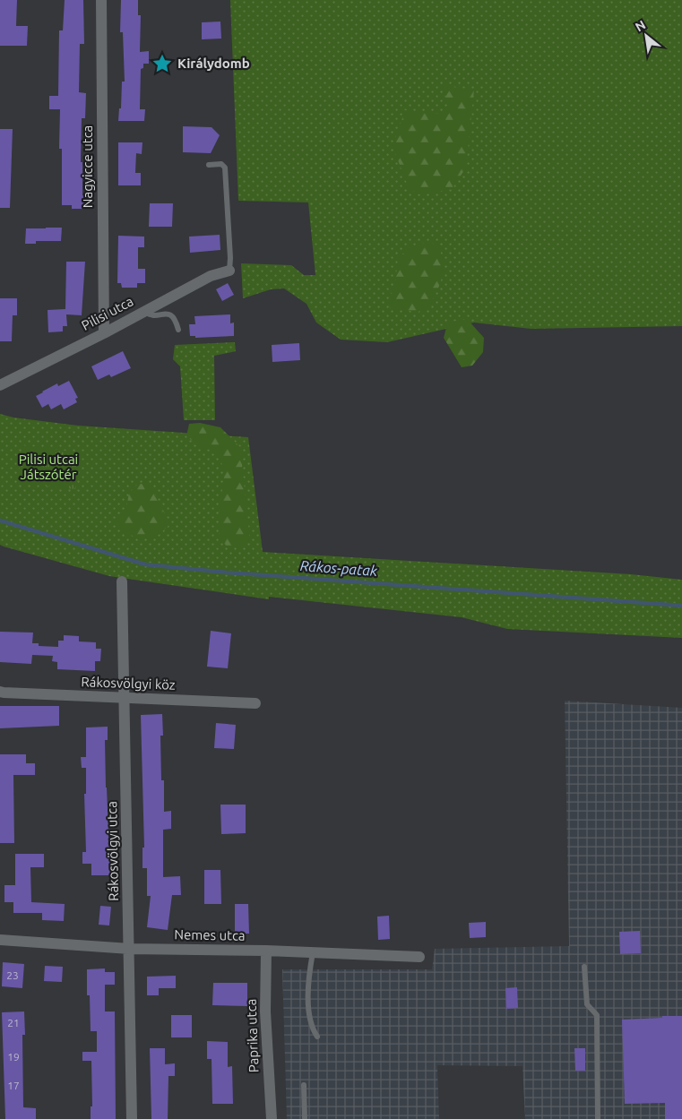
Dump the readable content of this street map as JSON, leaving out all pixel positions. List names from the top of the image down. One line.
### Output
{"streets":{"street":["Nagyicce utca","Pilisi utca","Rákosvölgyi köz","Rákosvölgyi utca","Nemes utca","Paprika utca"]},"crossings":[["Nagyicce utca","Pilisi utca"],["Rákosvölgyi köz","Rákosvölgyi utca"],["Rákosvölgyi utca","Nemes utca"],["Nemes utca","Paprika utca"]],"water":["Rákos-patak"],"parks":["Pilisi utcai Játszótér"],"places":{"place":["Királydomb"]},"house_numbers":["23","21","19","17"],"north":"top left"}
